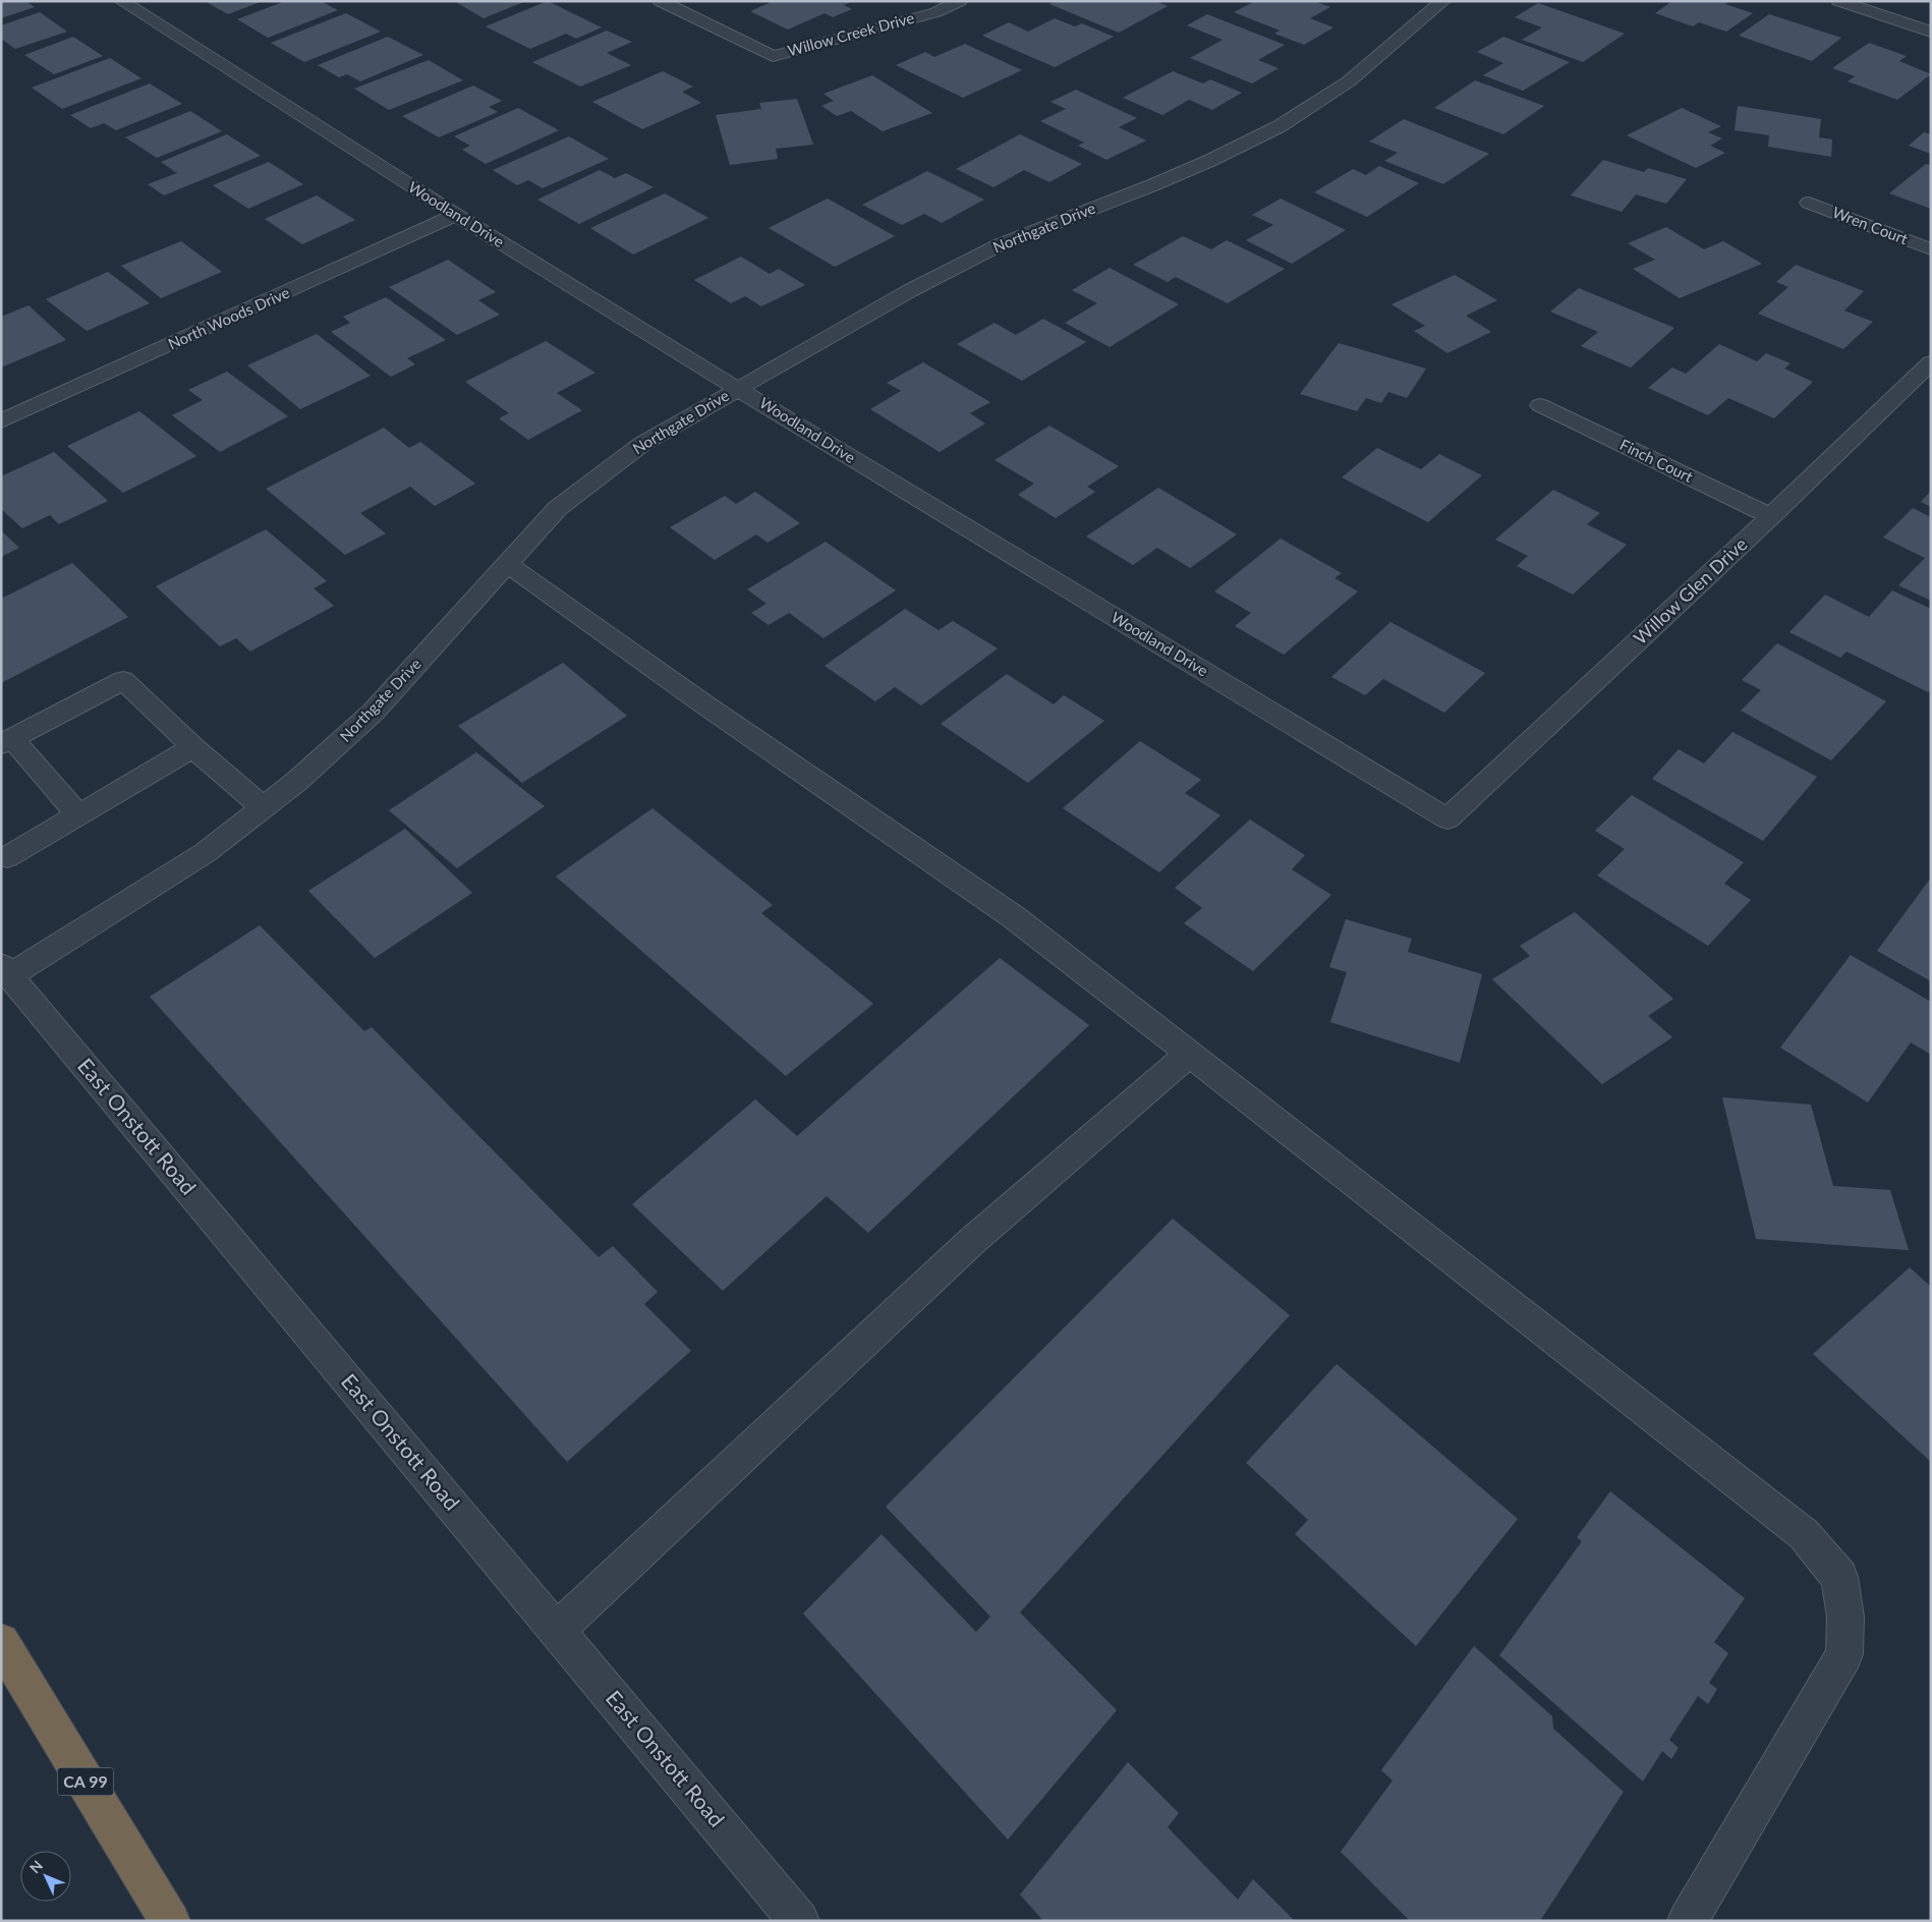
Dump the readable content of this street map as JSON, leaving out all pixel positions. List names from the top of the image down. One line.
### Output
{"streets":{"highway":["CA 99"],"street":["Willow Creek Drive","Woodland Drive","Wren Court","Northgate Drive","North Woods Drive","Finch Court","Willow Glen Drive","East Onstott Road"]},"crossings":[["Woodland Drive","Northgate Drive"],["Woodland Drive","North Woods Drive"],["Woodland Drive","Willow Glen Drive"],["Northgate Drive","East Onstott Road"],["Finch Court","Willow Glen Drive"]],"north":"top left"}
